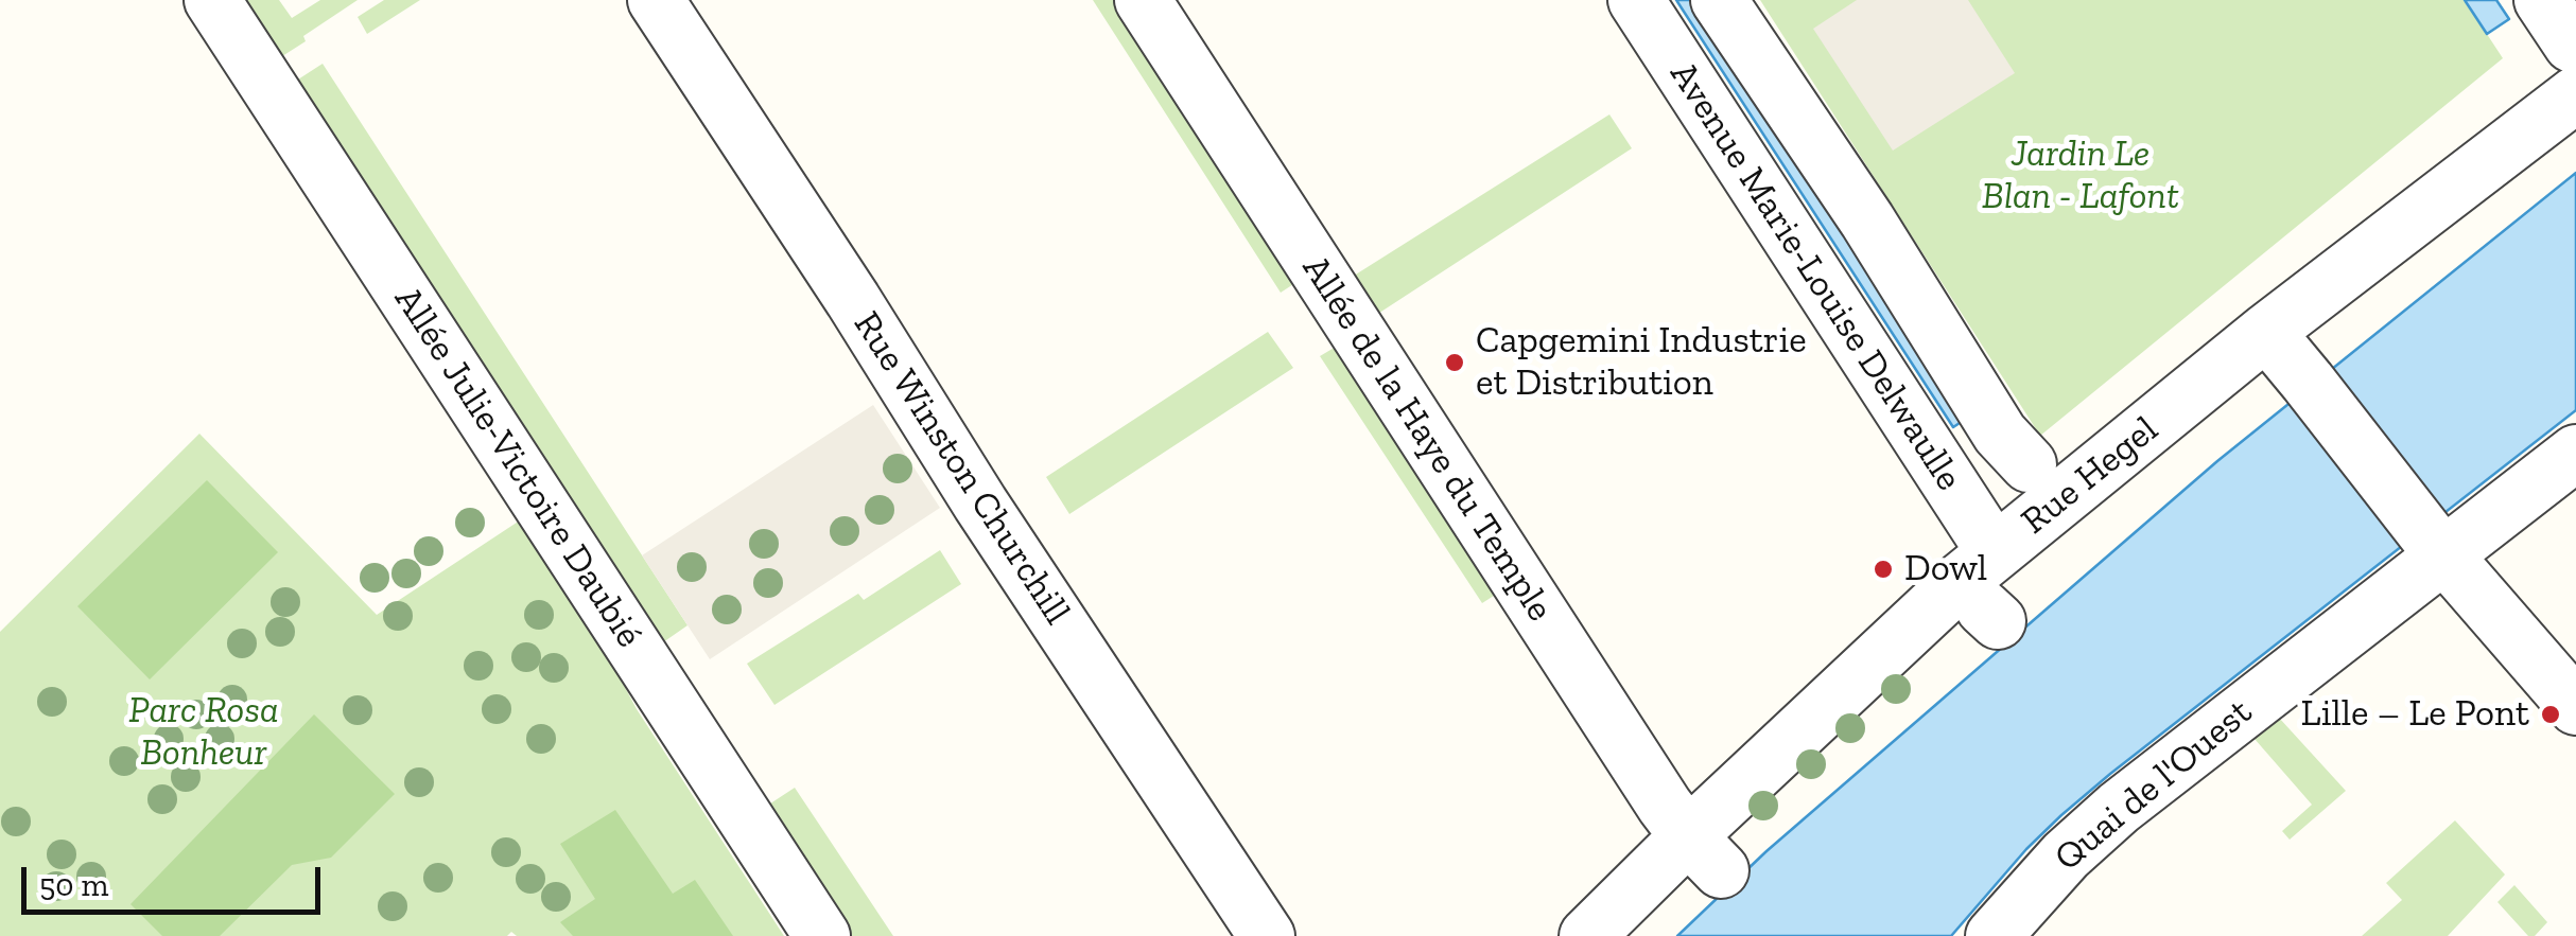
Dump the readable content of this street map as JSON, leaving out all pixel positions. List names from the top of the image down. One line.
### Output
{"streets":{"street":["Avenue Marie-Louise Delwaulle","Allée de la Haye du Temple","Allée Julie-Victoire Daubié","Rue Winston Churchill","Rue Hegel","Quai de l'Ouest"]},"crossings":[["Avenue Marie-Louise Delwaulle","Rue Hegel"],["Allée de la Haye du Temple","Rue Hegel"]],"parks":["Jardin Le Blan - Lafont","Parc Rosa Bonheur"],"places":["Capgemini Industrie et Distribution","Dowl","Lille – Le Pont"],"scale_bar":"50 m"}
